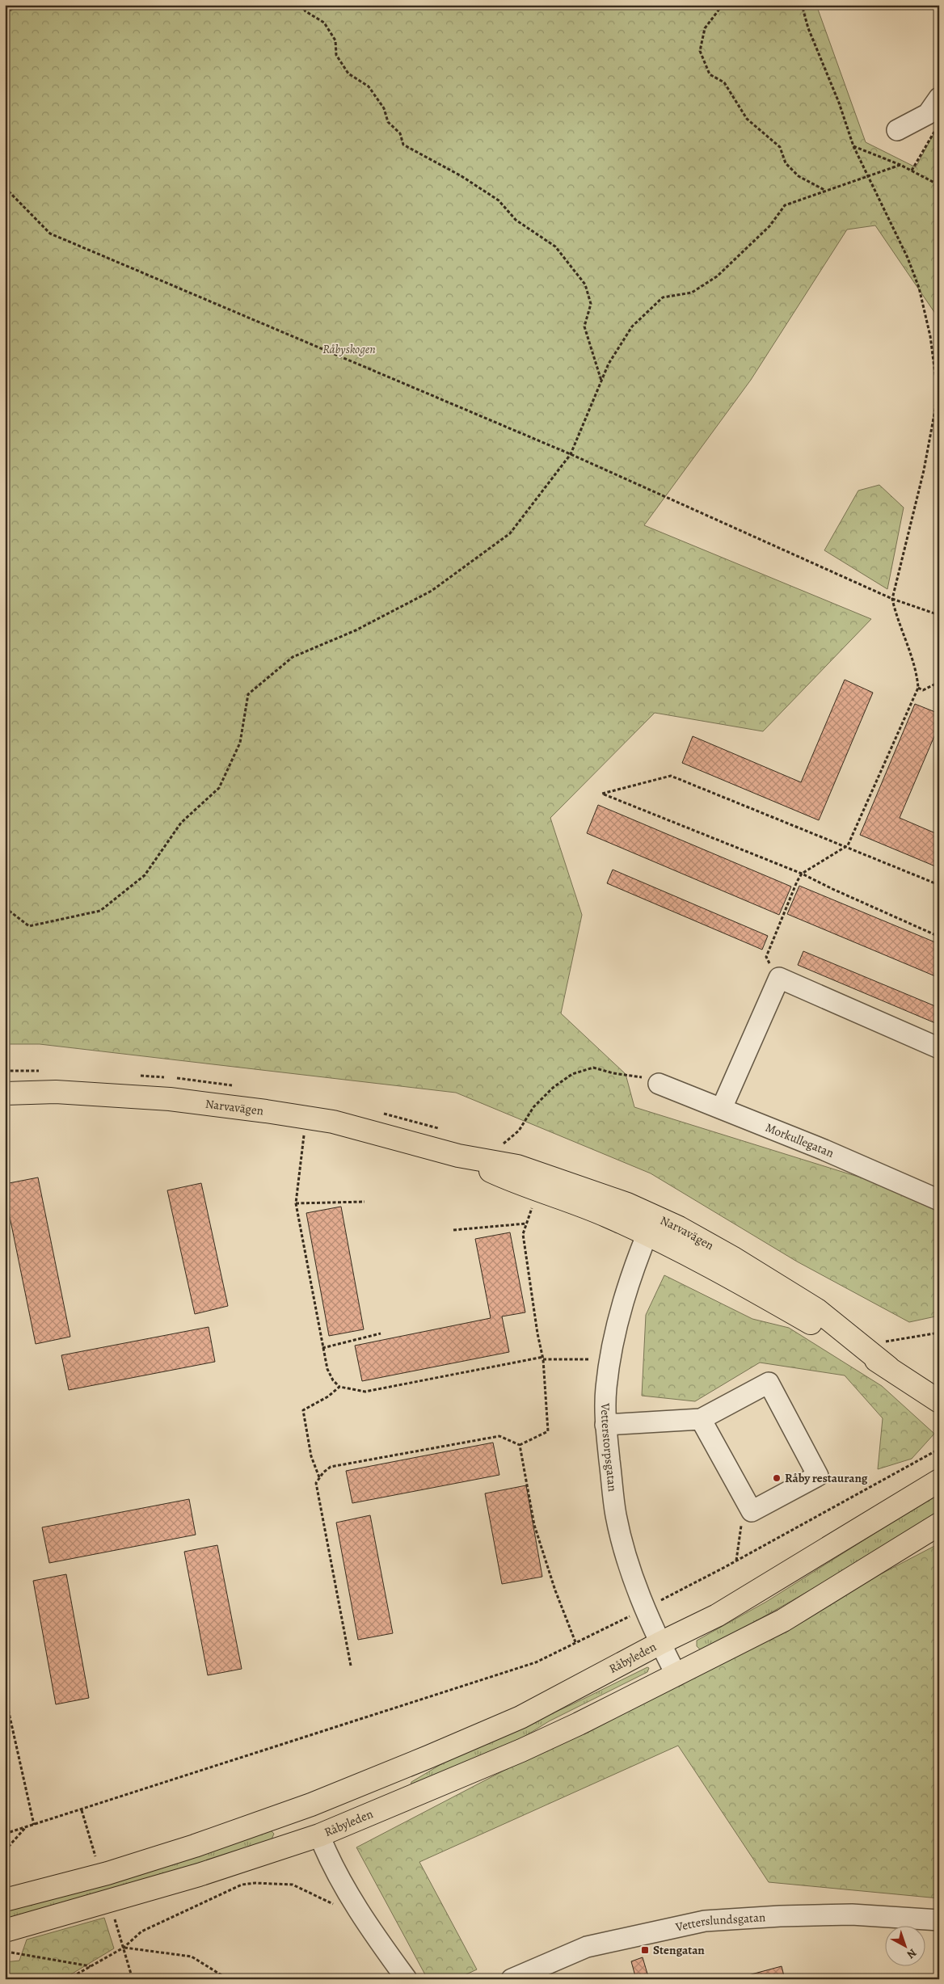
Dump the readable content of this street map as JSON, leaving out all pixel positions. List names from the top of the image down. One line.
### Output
{"streets":{"main road":["Narvavägen","Råbyleden"],"street":["Morkullegatan","Vetterstorpsgatan","Vetterslundsgatan"]},"crossings":[["Narvavägen","Vetterstorpsgatan"],["Vetterstorpsgatan","Råbyleden"]],"parks":["Råbyskogen"],"places":{"other":["Råby restaurang"],"transit":["Stengatan"]},"north":"bottom right"}
